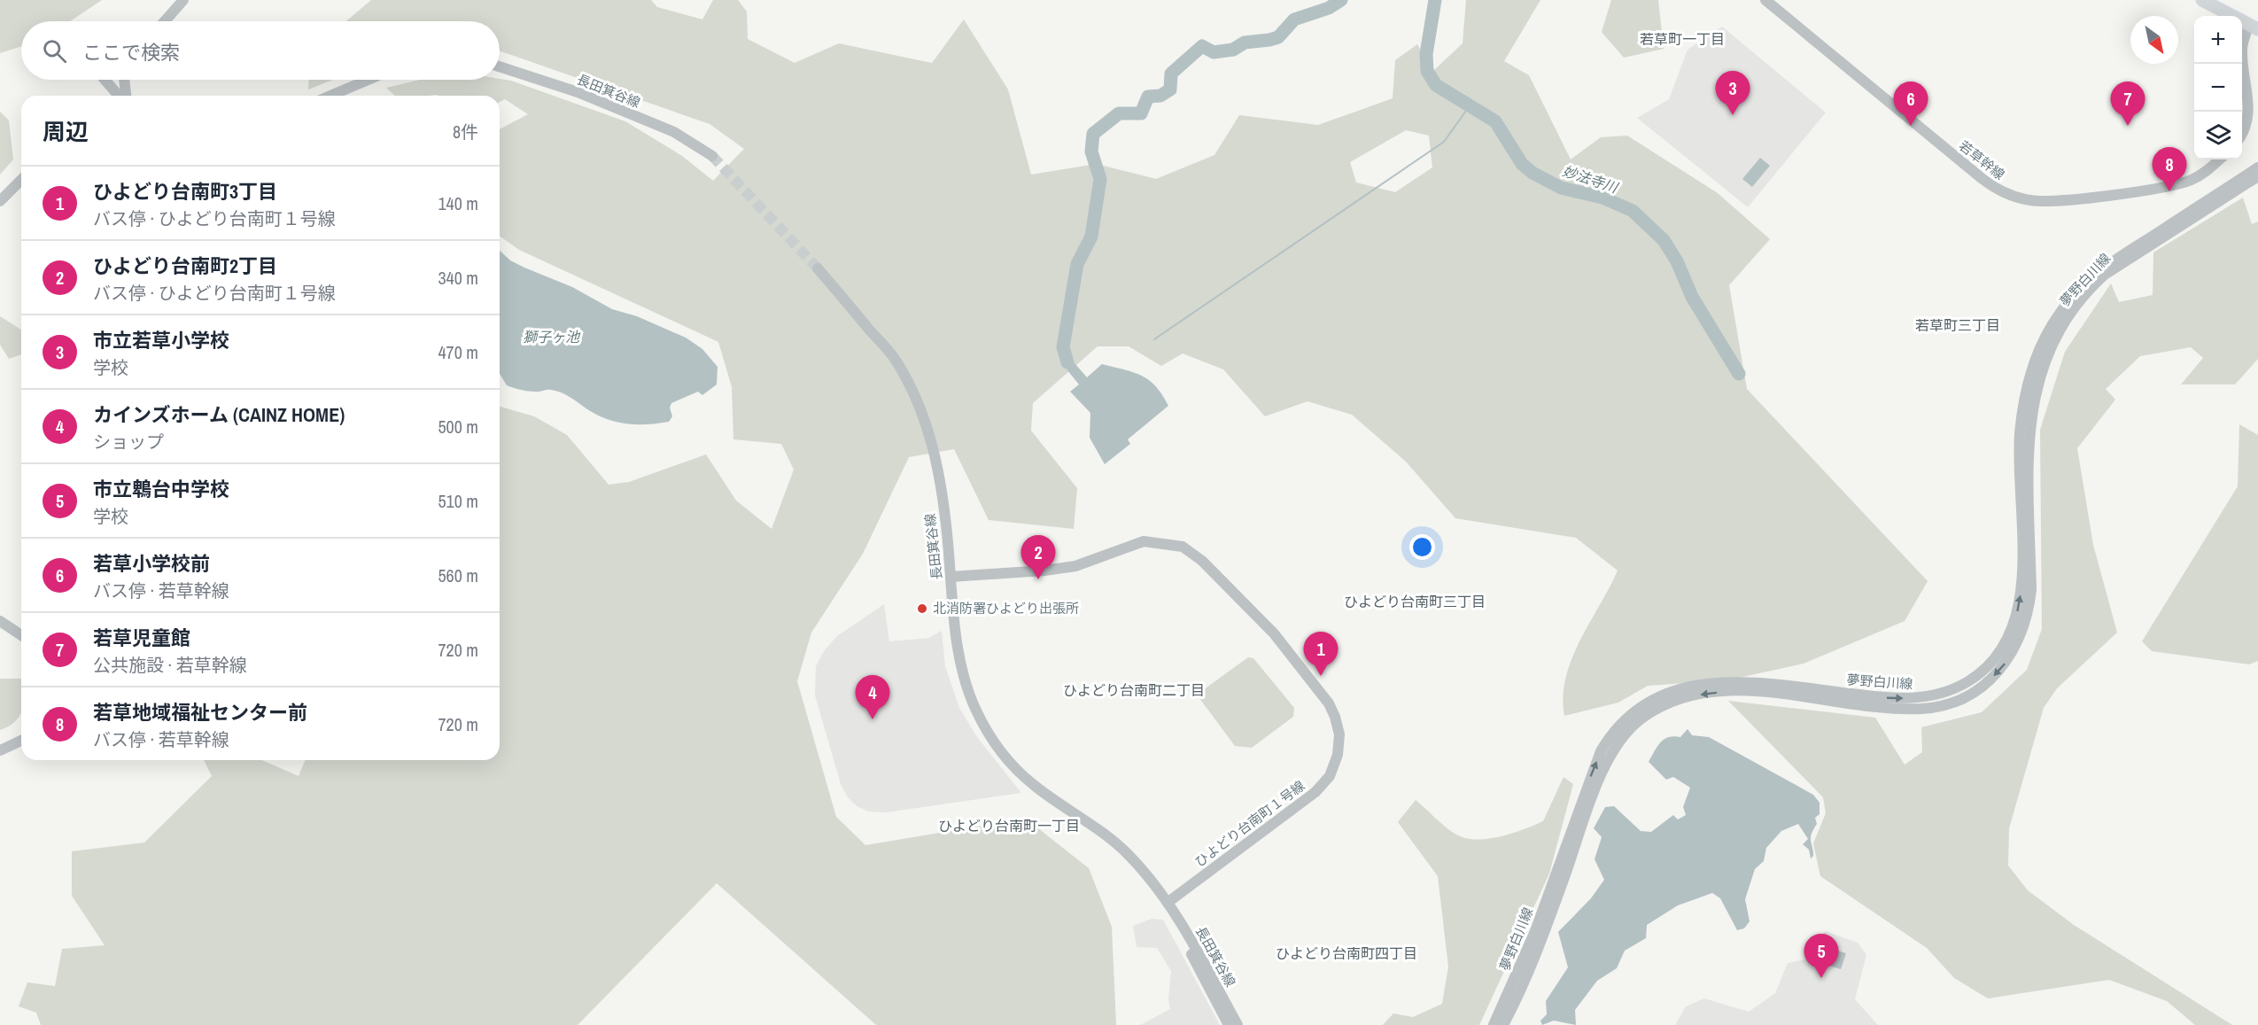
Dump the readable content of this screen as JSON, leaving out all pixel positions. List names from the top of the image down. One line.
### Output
{"streets":{"street":["長田箕谷線","若草幹線","夢野白川線","ひよどり台南町１号線"]},"crossings":[["長田箕谷線","ひよどり台南町１号線"]],"districts":["若草町一丁目","若草町三丁目","ひよどり台南町三丁目","ひよどり台南町二丁目","ひよどり台南町一丁目","ひよどり台南町四丁目"],"water":["妙法寺川","獅子ヶ池"],"places":["北消防署ひよどり出張所"],"north":"bottom right","page":{"map_buttons":["+","−"],"search":"ここで検索","pins":["3","6","7","8","2","1","4","5"],"heading":["周辺","8件"],"list":[{"mark":"1","name":"ひよどり台南町3丁目","note":"バス停 · ひよどり台南町１号線","value":"140 m"},{"mark":"2","name":"ひよどり台南町2丁目","note":"バス停 · ひよどり台南町１号線","value":"340 m"},{"mark":"3","name":"市立若草小学校","note":"学校","value":"470 m"},{"mark":"4","name":"カインズホーム (CAINZ HOME)","note":"ショップ","value":"500 m"},{"mark":"5","name":"市立鵯台中学校","note":"学校","value":"510 m"},{"mark":"6","name":"若草小学校前","note":"バス停 · 若草幹線","value":"560 m"},{"mark":"7","name":"若草児童館","note":"公共施設 · 若草幹線","value":"720 m"},{"mark":"8","name":"若草地域福祉センター前","note":"バス停 · 若草幹線","value":"720 m"}]}}
